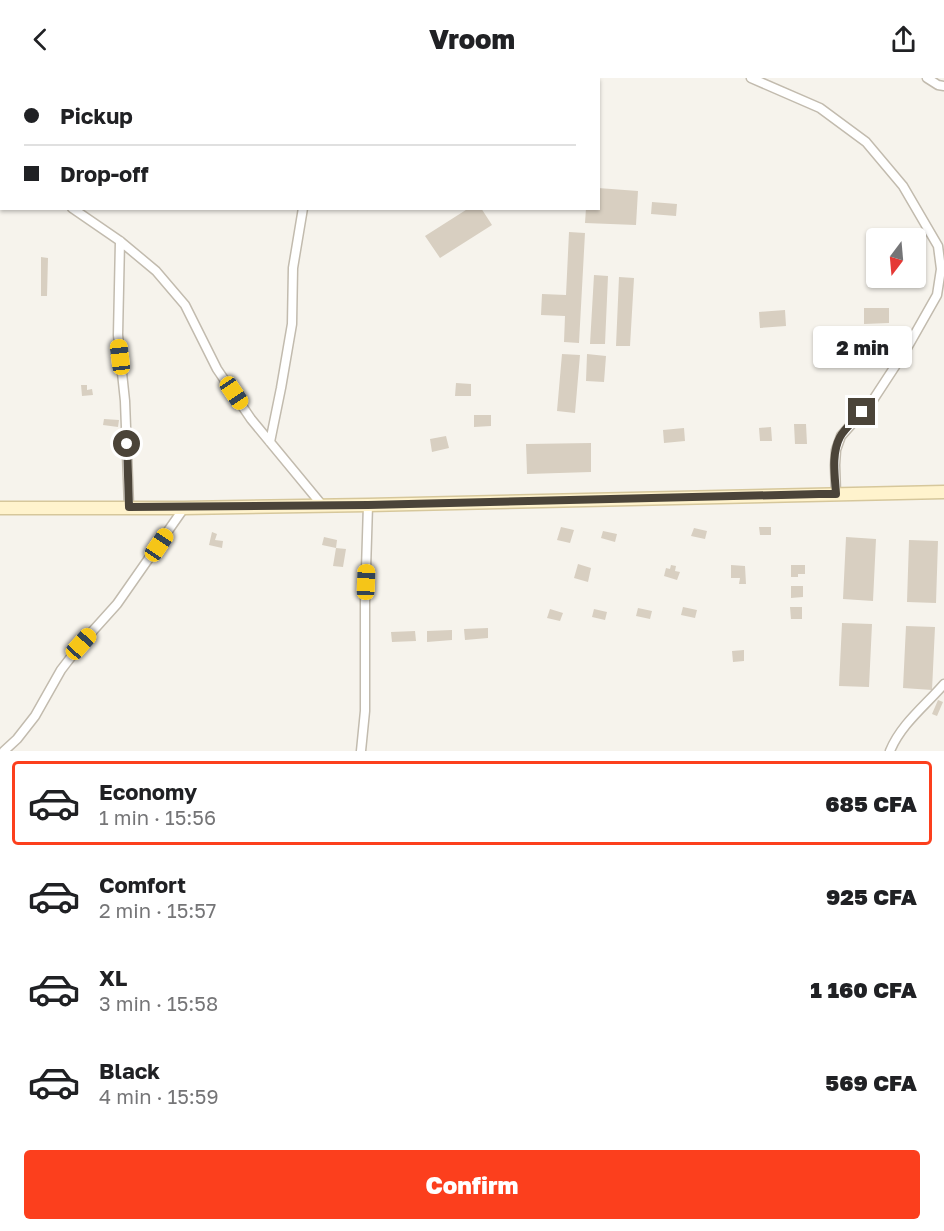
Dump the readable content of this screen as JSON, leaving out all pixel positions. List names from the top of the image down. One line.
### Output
{"north":"bottom","page":{"header":"Vroom","banner":["Pickup","Drop-off"],"bubble":"2 min","list":[{"name":"Economy","note":"1 min · 15:56","value":"685 CFA"},{"name":"Comfort","note":"2 min · 15:57","value":"925 CFA"},{"name":"XL","note":"3 min · 15:58","value":"1 160 CFA"},{"name":"Black","note":"4 min · 15:59","value":"569 CFA"}],"buttons":"Confirm"}}
